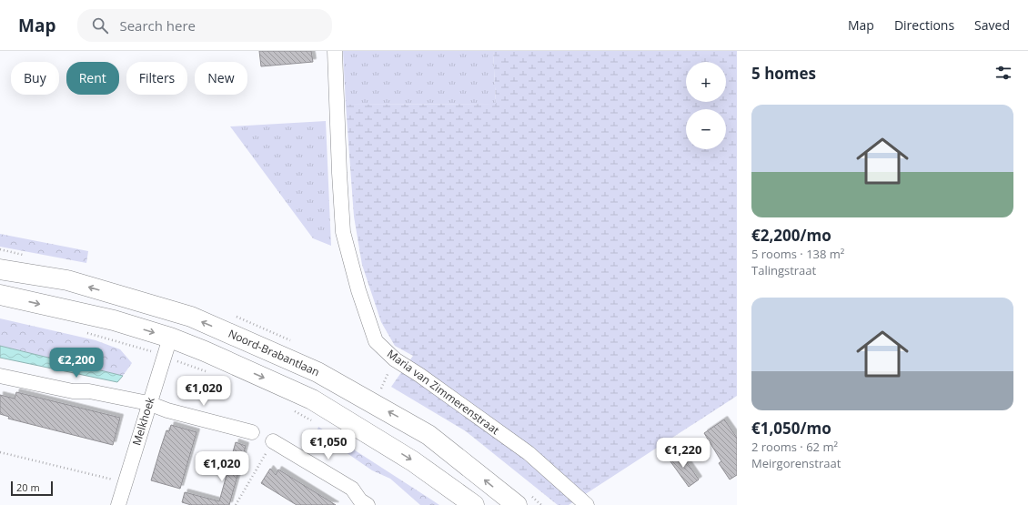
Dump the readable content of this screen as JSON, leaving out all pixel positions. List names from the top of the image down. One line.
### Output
{"streets":{"main road":["Noord-Brabantlaan"],"street":["Maria van Zimmerenstraat","Melkhoek"]},"scale_bar":"20 m","page":{"header":"Map","search":"Search here","nav":["Map","Directions","Saved"],"heading":"5 homes","map_buttons":["+","−"],"chip":["Buy","Rent","Filters","New"],"list":[{"name":"€2,200/mo","note":"5 rooms · 138 m² · Talingstraat"},{"name":"€1,050/mo","note":"2 rooms · 62 m² · Meirgorenstraat"}],"price":["€2,200","€1,020","€1,050","€1,220","€1,020"],"scale":"20 m"}}
